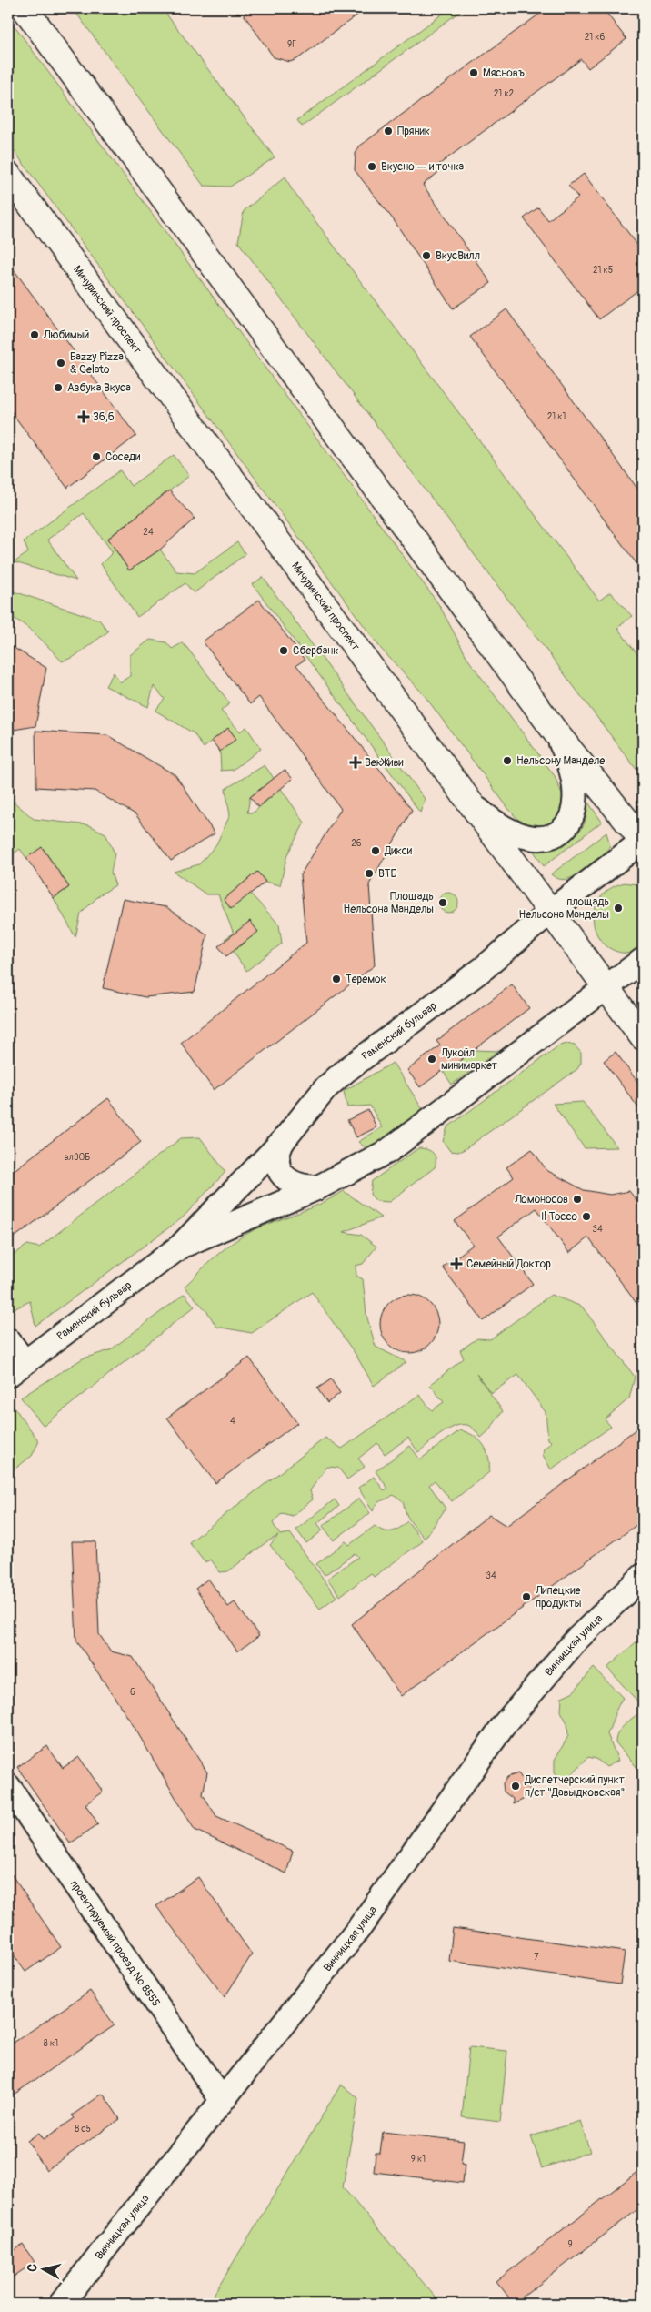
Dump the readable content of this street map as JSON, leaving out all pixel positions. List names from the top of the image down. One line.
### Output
{"streets":{"main road":["Мичуринский проспект"],"street":["Раменский бульвар","Винницкая улица","проектируемый проезд № 8555"]},"crossings":[["Мичуринский проспект","Раменский бульвар"],["Винницкая улица","проектируемый проезд № 8555"]],"places":{"other":["Мясновъ","Пряник","Вкусно — и точка","ВкусВилл","Любимый","Eazzy Pizza & Gelato","Азбука Вкуса","Соседи","Сбербанк","Нельсону Манделе","Дикси","ВТБ","Площадь Нельсона Манделы","площадь Нельсона Манделы","Теремок","Лукойл минимаркет","Ломоносов","Il Tocco","Липецкие продукты","Диспетчерский пункт п/ст \"Давыдковская\""],"health":["36,6","ВекЖиви","Семейный Доктор"]},"house_numbers":["21 к6","9Г","21 к2","21 к5","21 к1","24","26","вл30Б","34","4","34","6","7","8 к1","8 с5","9 к1","9"],"north":"left"}
